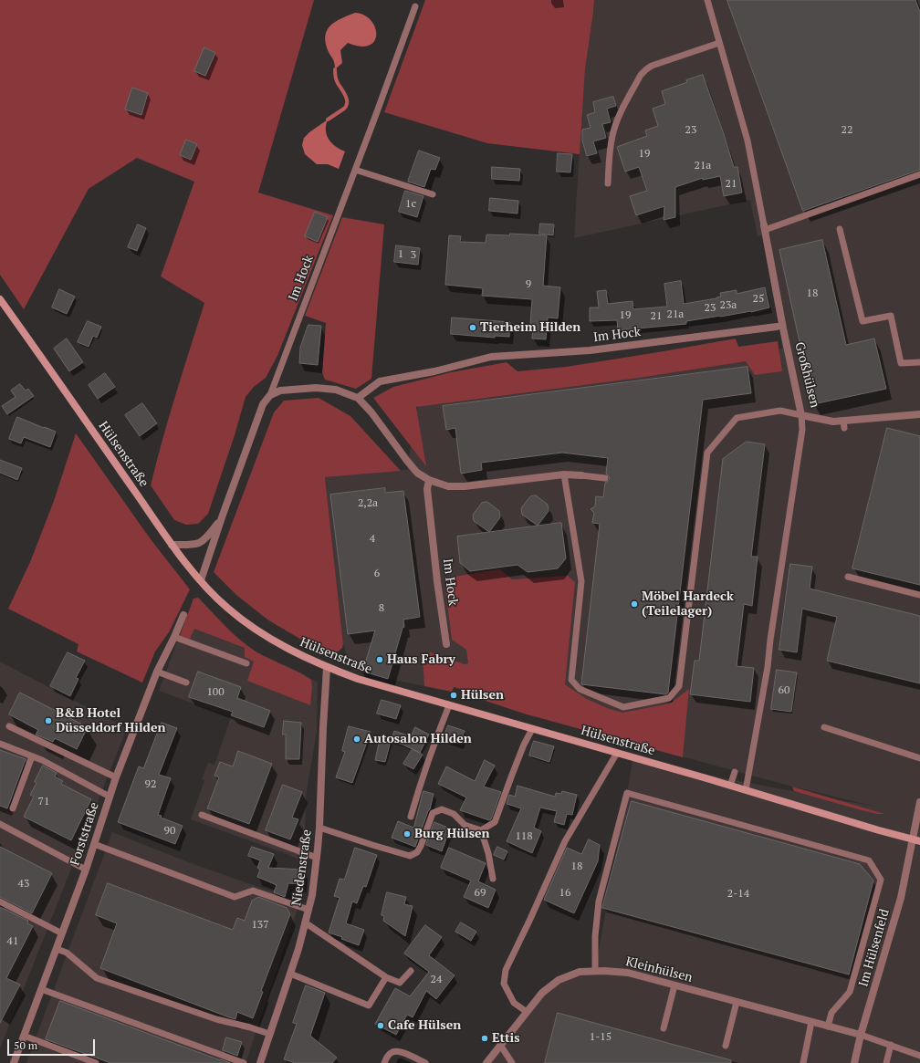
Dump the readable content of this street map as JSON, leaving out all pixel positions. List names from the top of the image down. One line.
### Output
{"streets":{"main road":["Hülsenstraße"],"street":["Im Hock","Großhülsen","Forststraße","Niedenstraße","Im Hülsenfeld","Kleinhülsen"]},"crossings":[["Im Hock","Hülsenstraße"],["Hülsenstraße","Niedenstraße"],["Hülsenstraße","Im Hülsenfeld"],["Im Hülsenfeld","Kleinhülsen"]],"places":["Tierheim Hilden","Möbel Hardeck (Teilelager)","Haus Fabry","Hülsen","B&B Hotel Düsseldorf Hilden","Autosalon Hilden","Burg Hülsen","Cafe Hülsen","Ettis"],"house_numbers":["23","22","19","21a","21","1c","1","3","9","18","25","23a","23","21a","19","21","2,2a","4","6","8","60","100","92","71","90","118","18","43","69","16","2-14","137","41","24","1-15"],"scale_bar":"50 m"}
